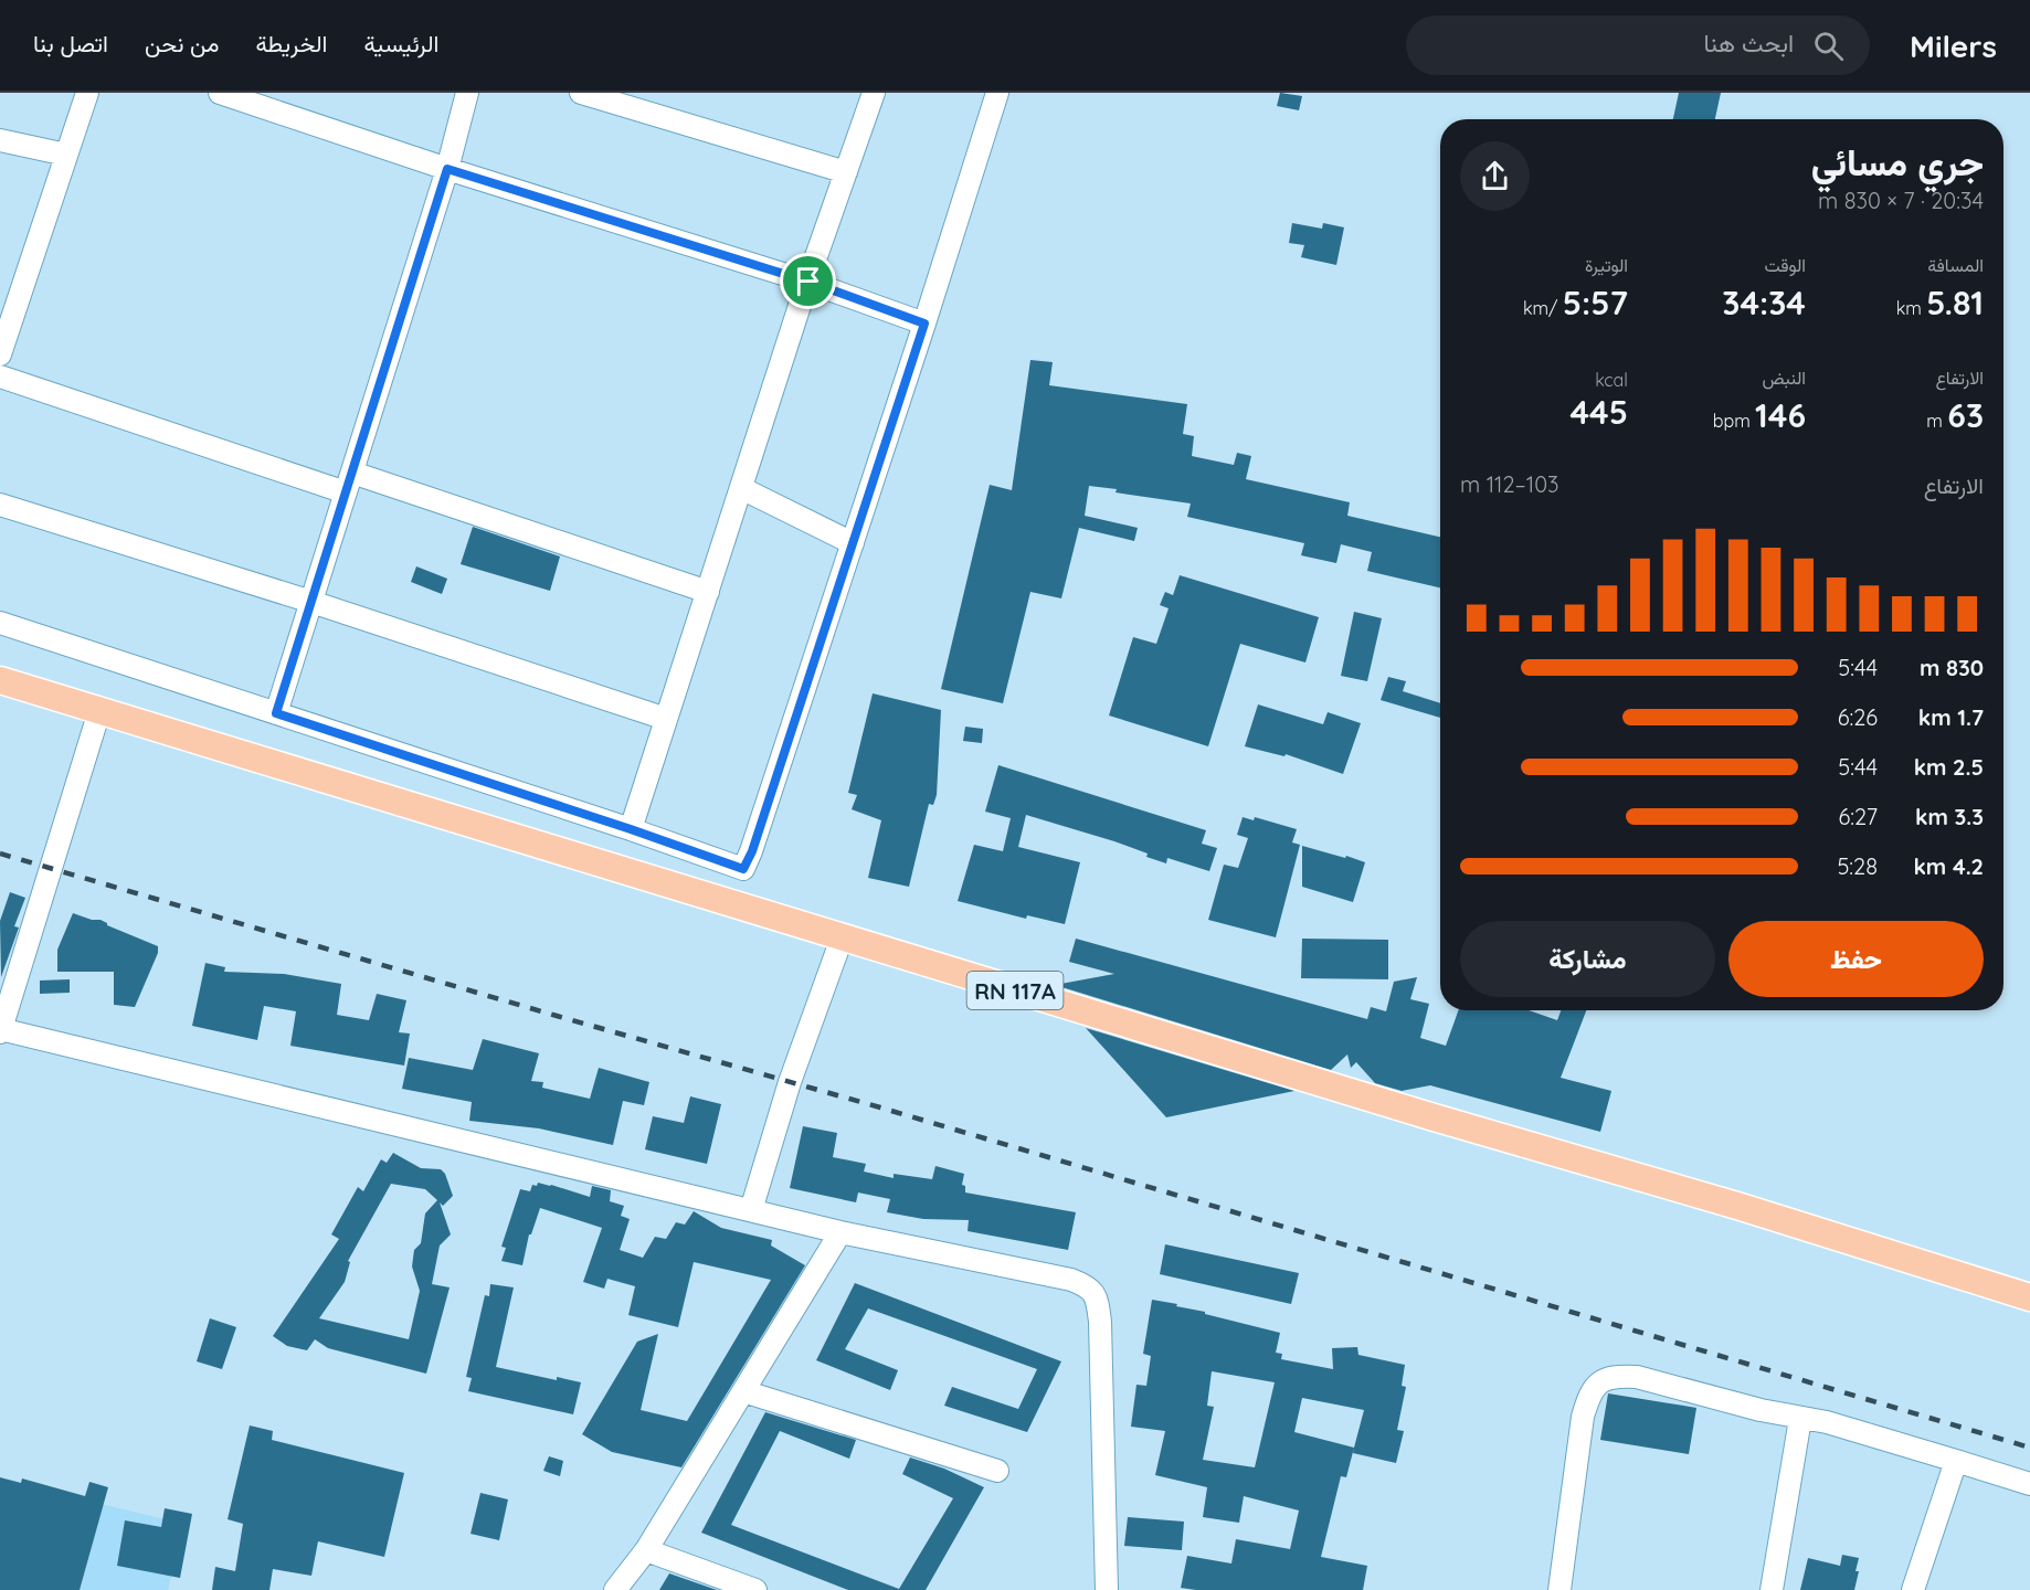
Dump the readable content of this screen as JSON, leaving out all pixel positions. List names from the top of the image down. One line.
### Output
{"streets":{"main road":["RN 117A"]},"page":{"header":"Milers","search":"ابحث هنا","nav":["الرئيسية","الخريطة","من نحن","اتصل بنا"],"heading":["جري مسائي","20:34 · 7 × 830 m"],"stats":[["المسافة","5.81 km"],["الوقت","34:34"],["الوتيرة","5:57 /km"],["الارتفاع","63 m"],["النبض","146 bpm"],["kcal","445"]],"chart":["الارتفاع","103–112 m"],"list":[{"name":"830 m","note":"5:44"},{"name":"1.7 km","note":"6:26"},{"name":"2.5 km","note":"5:44"},{"name":"3.3 km","note":"6:27"},{"name":"4.2 km","note":"5:28"}],"buttons":["حفظ","مشاركة"]}}
